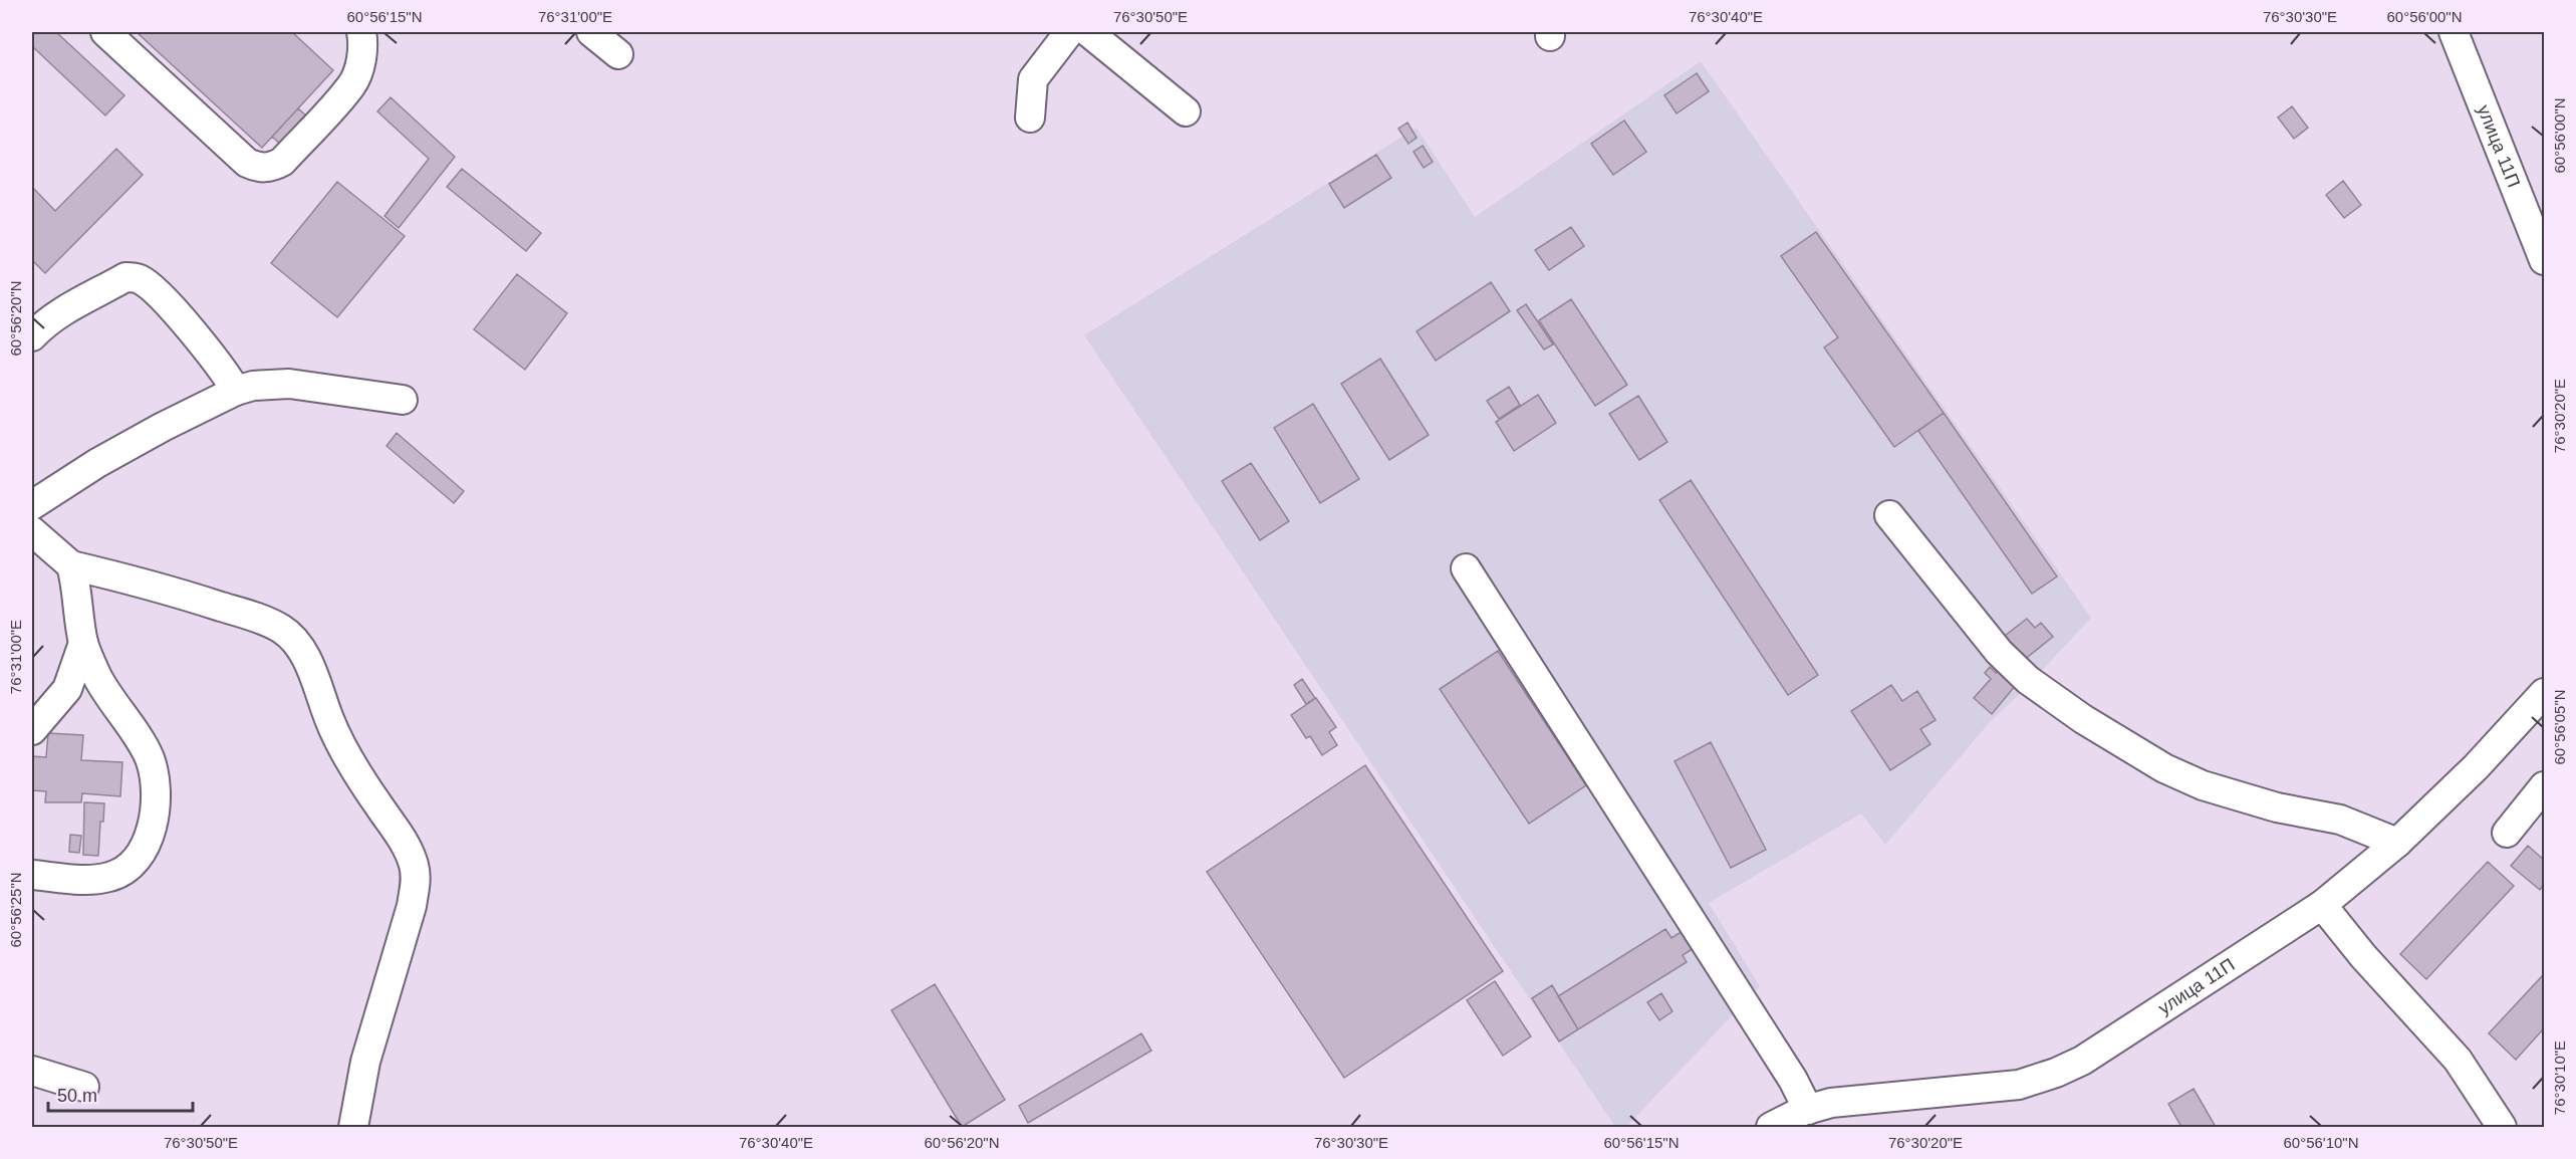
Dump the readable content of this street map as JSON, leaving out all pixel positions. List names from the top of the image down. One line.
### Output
{"streets":{"street":["улица 11П"]},"scale_bar":"50 m","coordinates":["60°56'15\"N","76°31'00\"E","76°30'50\"E","76°30'40\"E","76°30'30\"E","60°56'00\"N","60°56'20\"N","76°30'20\"E","60°56'05\"N","60°56'25\"N","76°30'10\"E","60°56'10\"N"]}
